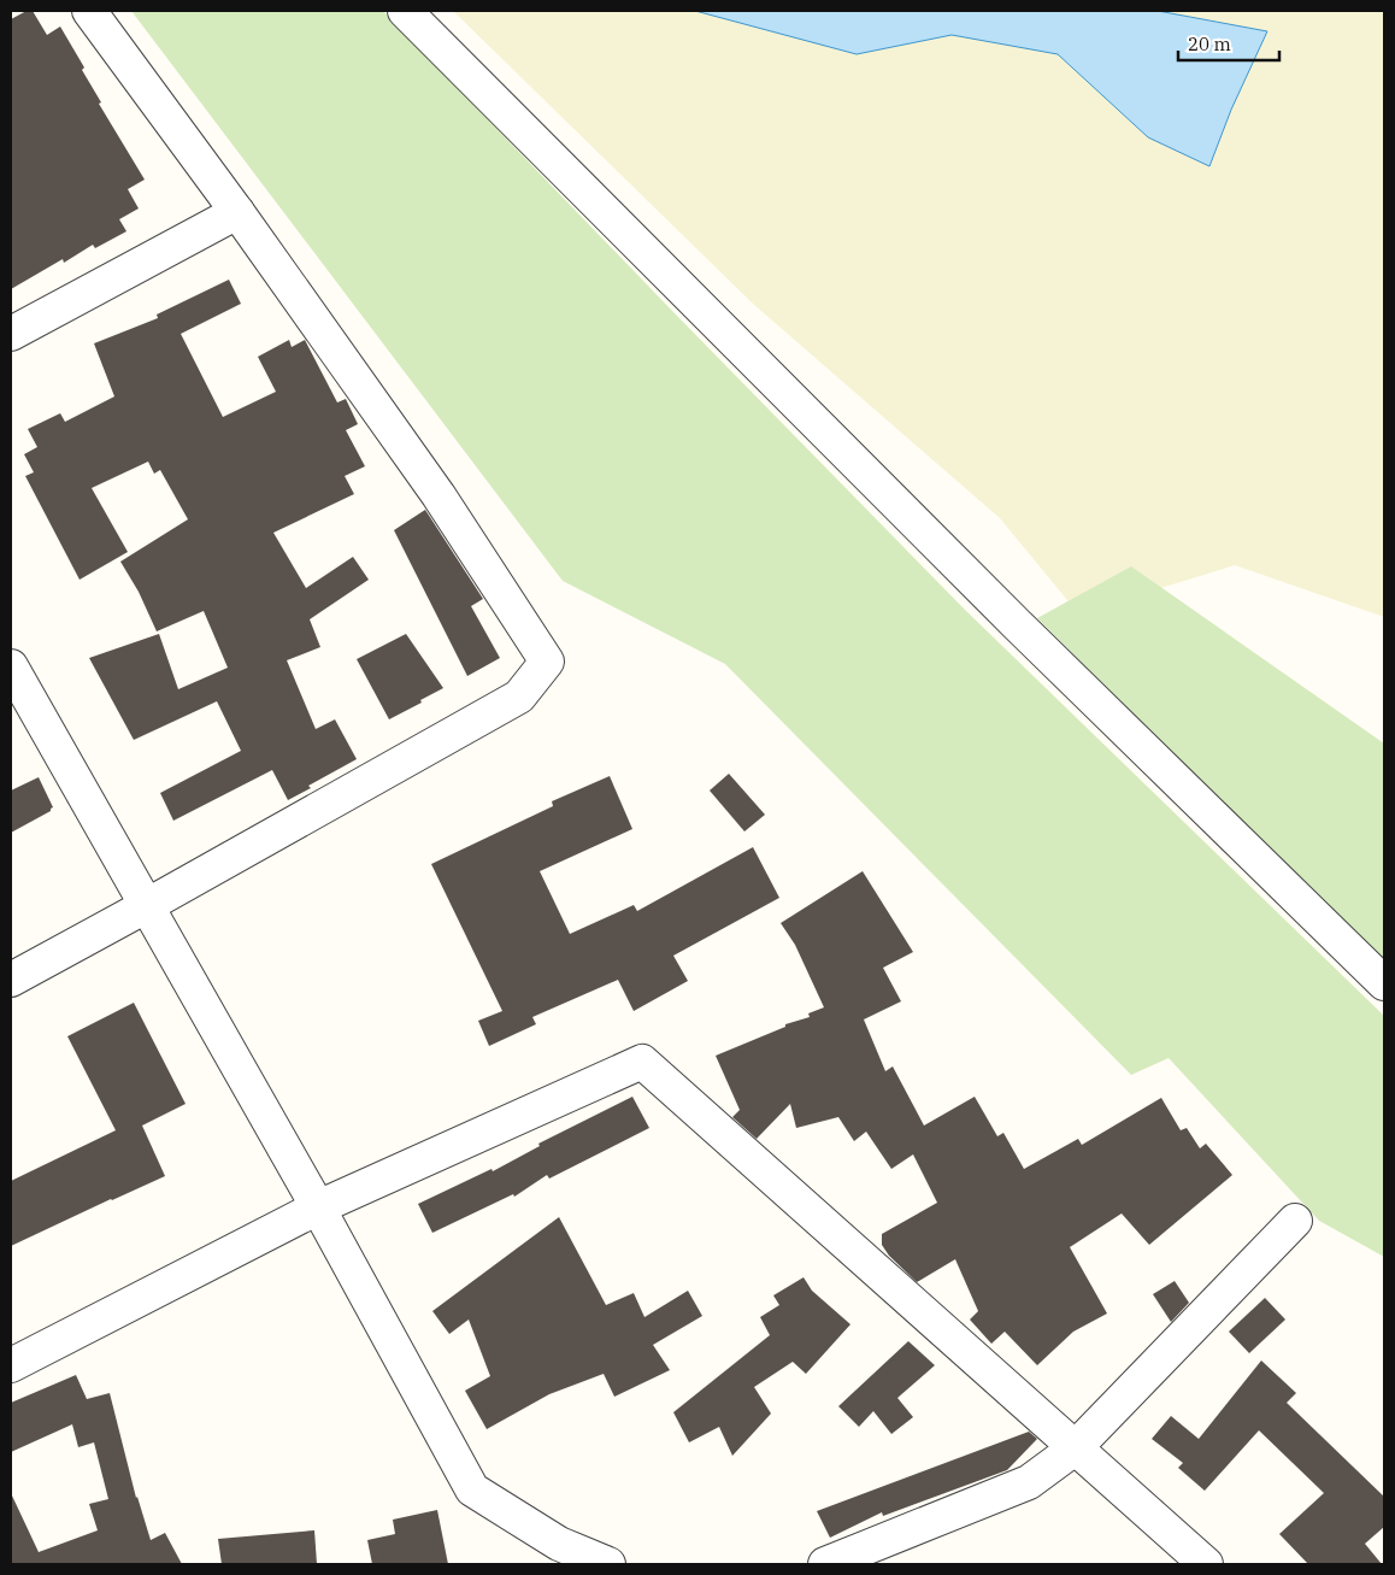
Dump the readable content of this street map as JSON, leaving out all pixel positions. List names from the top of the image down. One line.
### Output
{"scale_bar":"20 m"}
